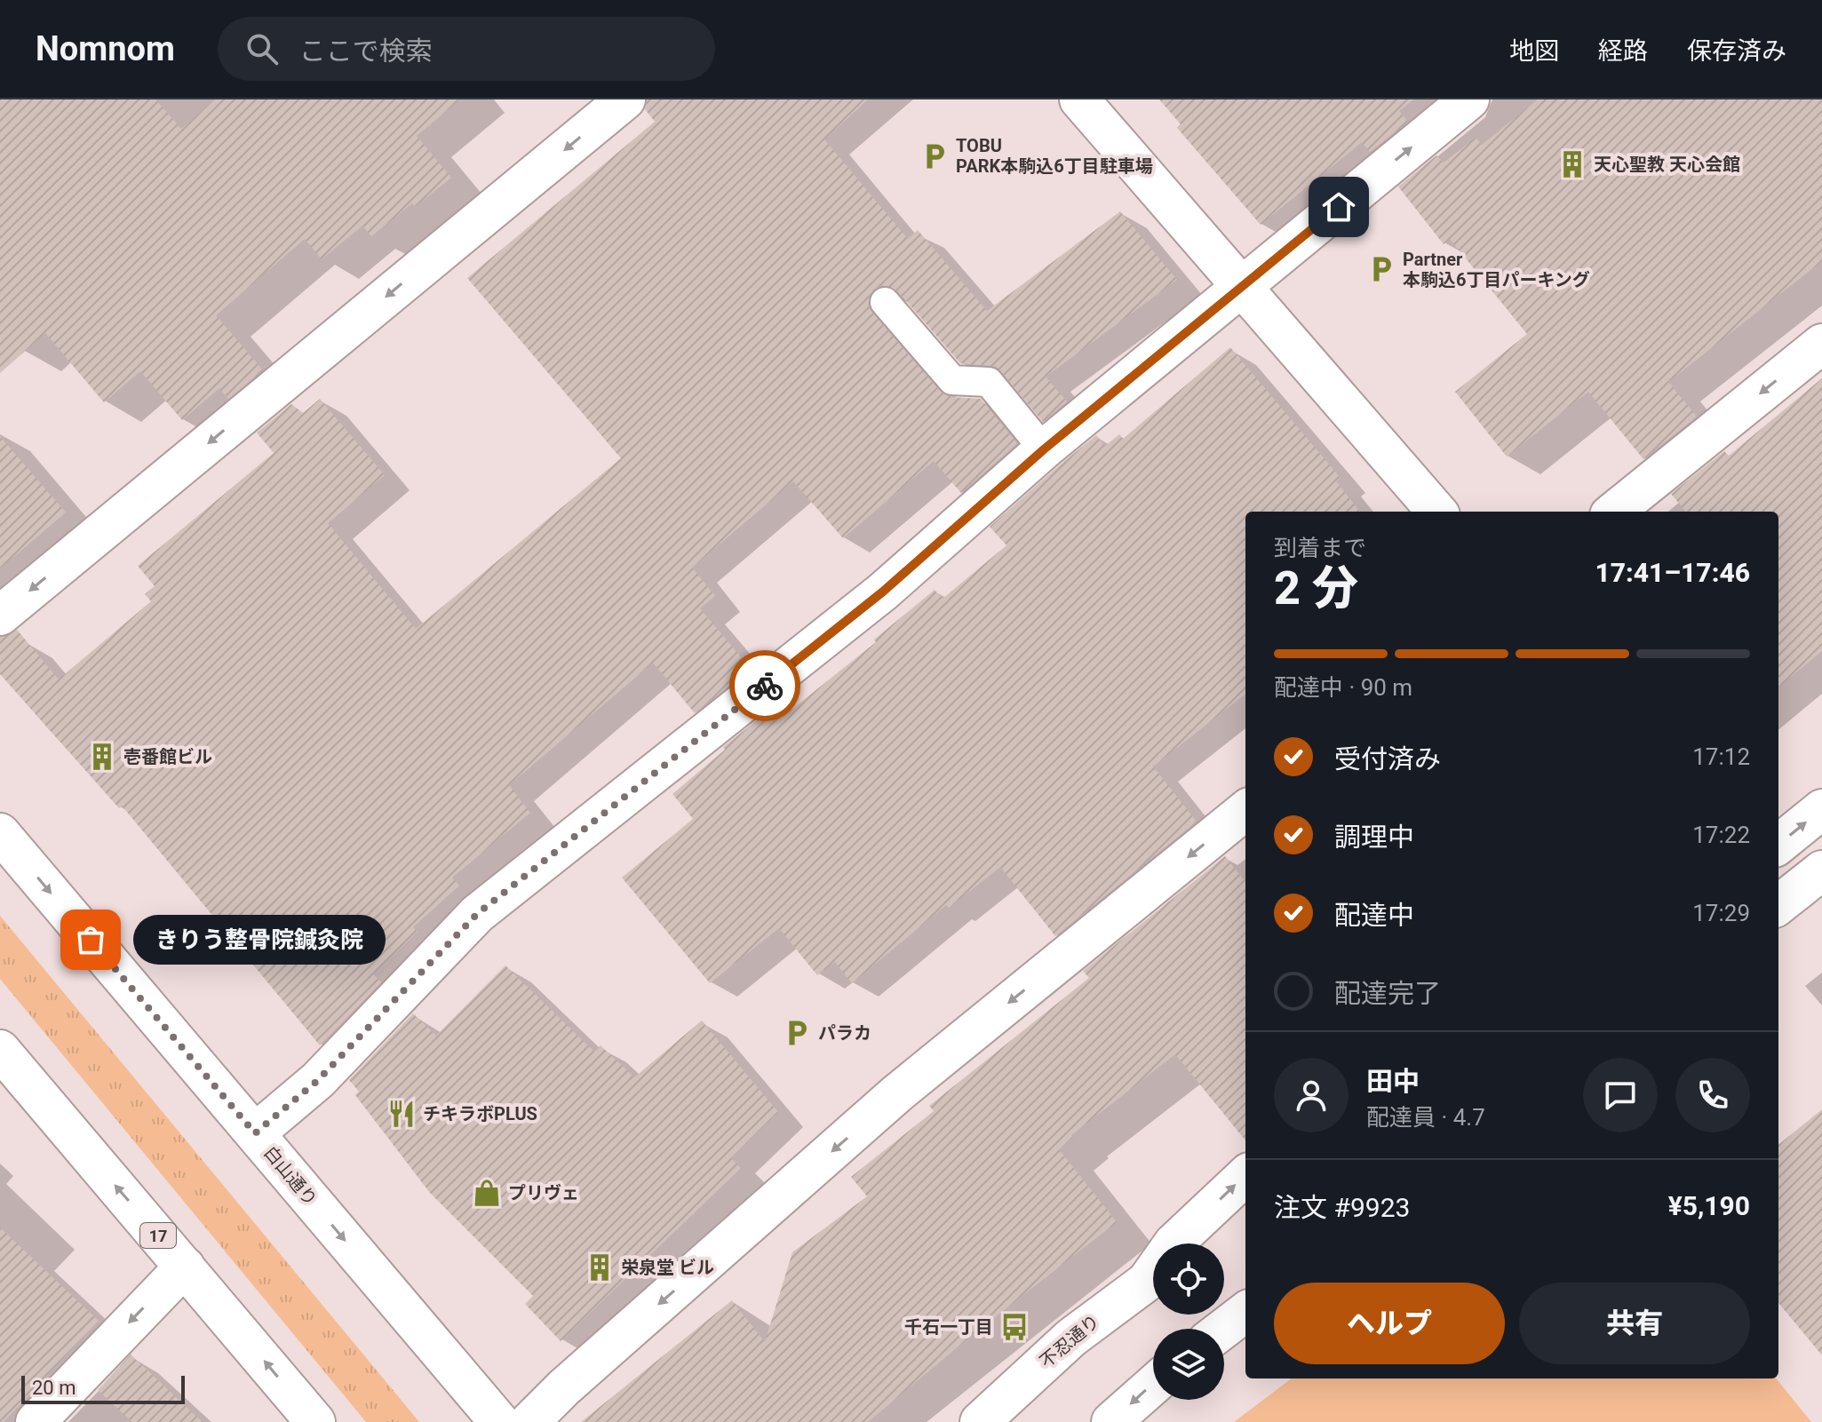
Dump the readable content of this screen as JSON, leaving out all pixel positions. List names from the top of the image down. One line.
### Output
{"streets":{"main road":["白山通り","17","不忍通り"]},"places":{"parking":["TOBU PARK本駒込6丁目駐車場","Partner 本駒込6丁目パーキング","パラカ"],"building":["天心聖教 天心会館","壱番館ビル","栄泉堂 ビル"],"other":["きりう整骨院鍼灸院"],"restaurant":["チキラボPLUS"],"shop":["プリヴェ"],"bus stop":["千石一丁目"]},"scale_bar":"20 m","page":{"header":"Nomnom","search":"ここで検索","nav":["地図","経路","保存済み"],"heading":["2 分","到着まで","17:41–17:46"],"panel":["田中","配達員 · 4.7","注文 #9923","¥5,190"],"bar":"配達中 · 90 m","list":[["受付済み","17:12"],["調理中","17:22"],["配達中","17:29"],"配達完了"],"bubble":"きりう整骨院鍼灸院","buttons":["ヘルプ","共有"],"scale":"20 m"}}
